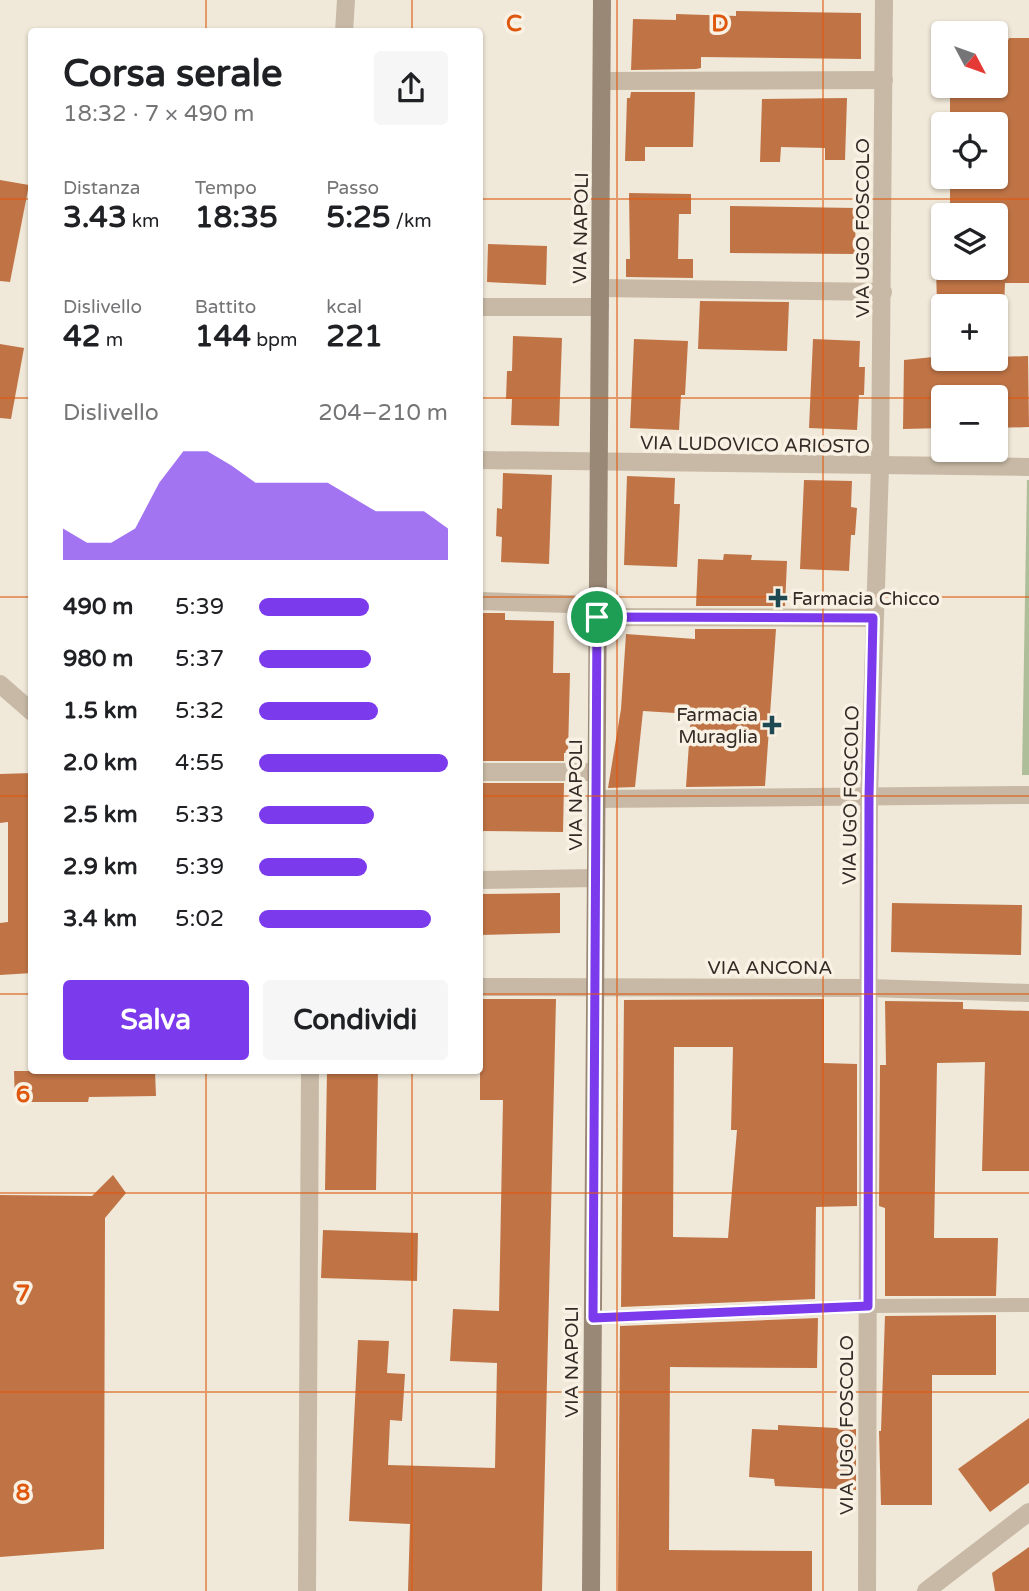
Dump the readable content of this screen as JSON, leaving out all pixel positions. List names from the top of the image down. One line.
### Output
{"streets":{"main road":["VIA NAPOLI"],"street":["VIA UGO FOSCOLO","VIA LUDOVICO ARIOSTO","VIA ANCONA"]},"crossings":[["VIA NAPOLI","VIA LUDOVICO ARIOSTO"],["VIA NAPOLI","VIA ANCONA"],["VIA UGO FOSCOLO","VIA LUDOVICO ARIOSTO"],["VIA UGO FOSCOLO","VIA ANCONA"]],"places":{"health":["Farmacia Chicco","Farmacia Muraglia"]},"north":"bottom right","page":{"map_buttons":["+","−"],"heading":["Corsa serale","18:32 · 7 × 490 m"],"stats":[["Distanza","3.43 km"],["Tempo","18:35"],["Passo","5:25 /km"],["Dislivello","42 m"],["Battito","144 bpm"],["kcal","221"]],"chart":["Dislivello","204–210 m"],"list":[{"name":"490 m","note":"5:39"},{"name":"980 m","note":"5:37"},{"name":"1.5 km","note":"5:32"},{"name":"2.0 km","note":"4:55"},{"name":"2.5 km","note":"5:33"},{"name":"2.9 km","note":"5:39"},{"name":"3.4 km","note":"5:02"}],"buttons":["Salva","Condividi"]},"grid":{"columns":["C","D"],"rows":["6","7","8"]}}
